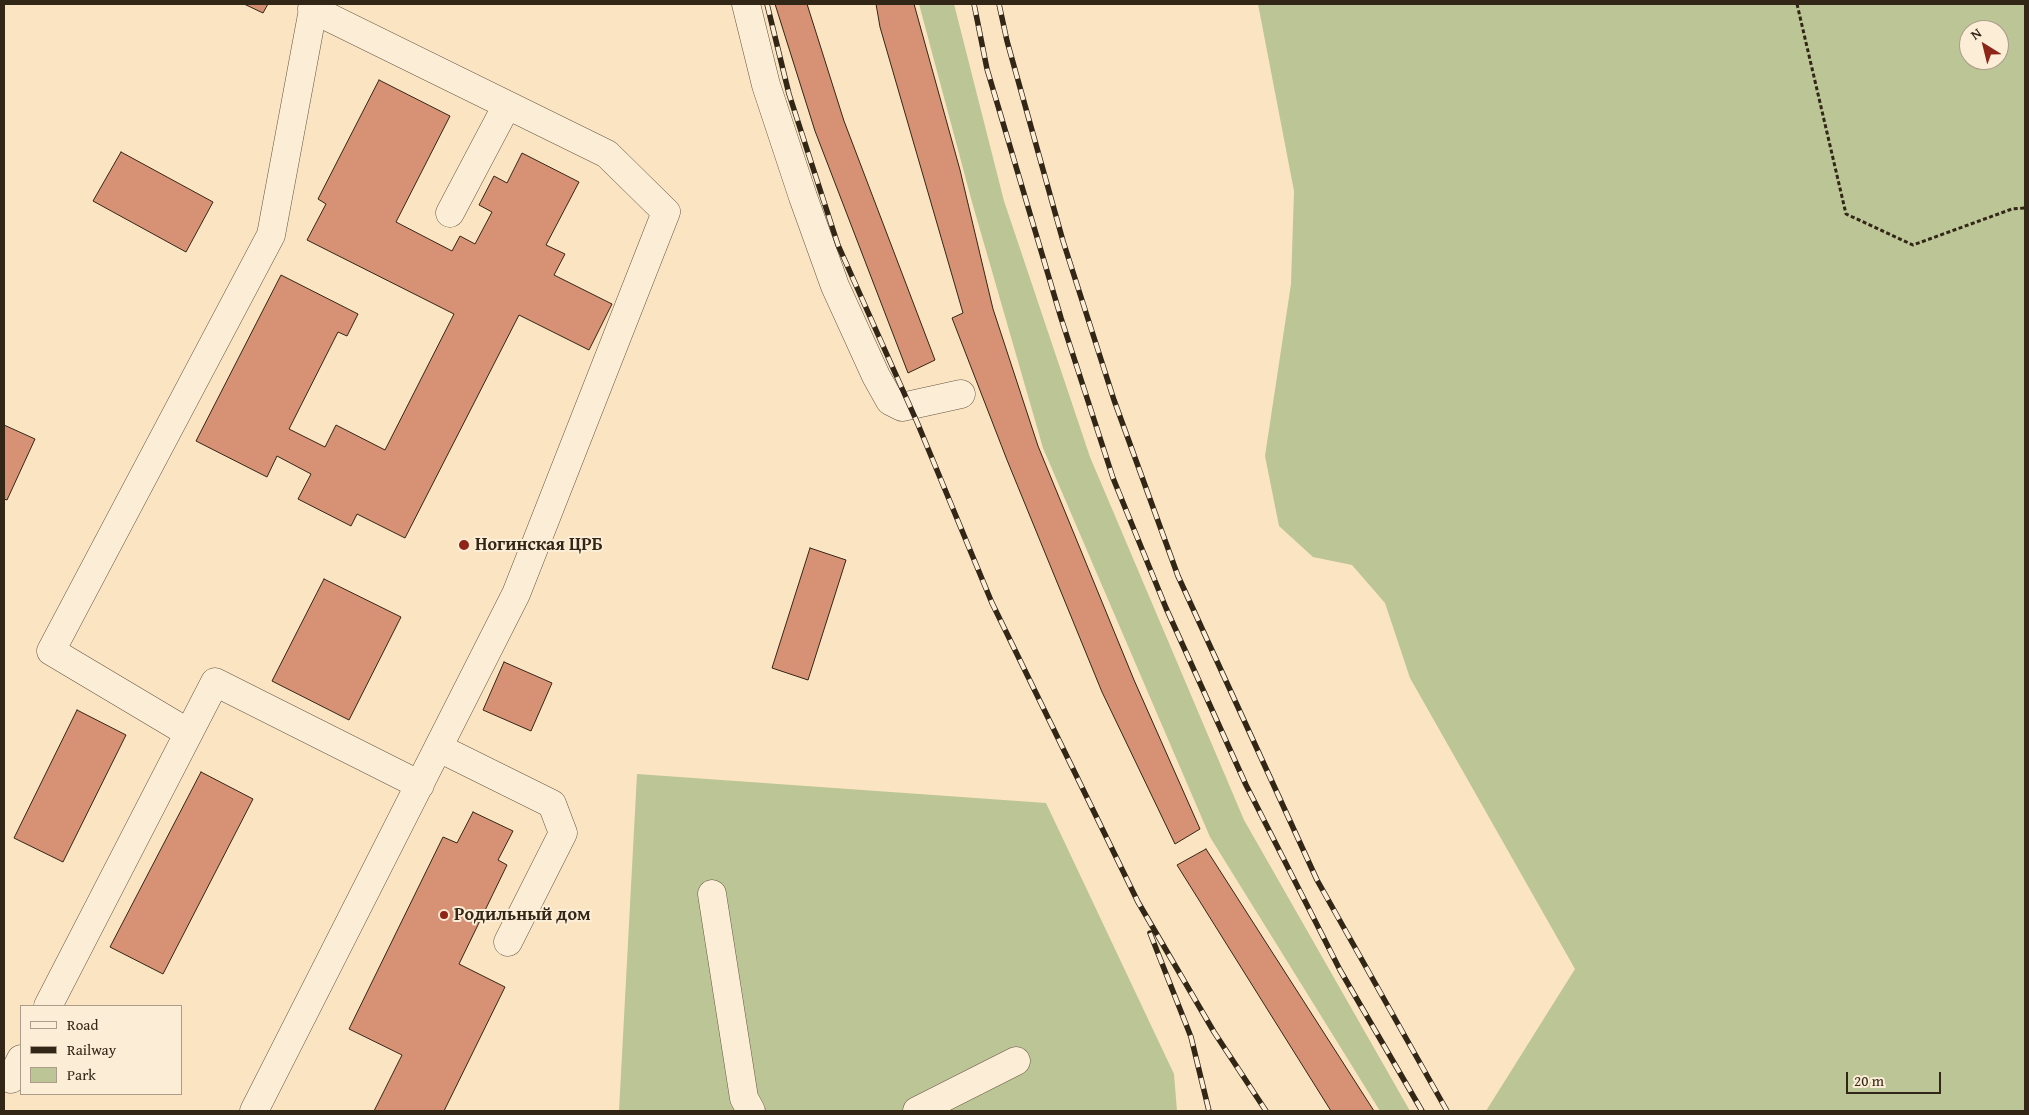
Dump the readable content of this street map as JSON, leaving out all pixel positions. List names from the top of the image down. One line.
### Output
{"places":["Ногинская ЦРБ","Родильный дом"],"legend":["Road","Railway","Park"],"scale_bar":"20 m","north":"top left"}
